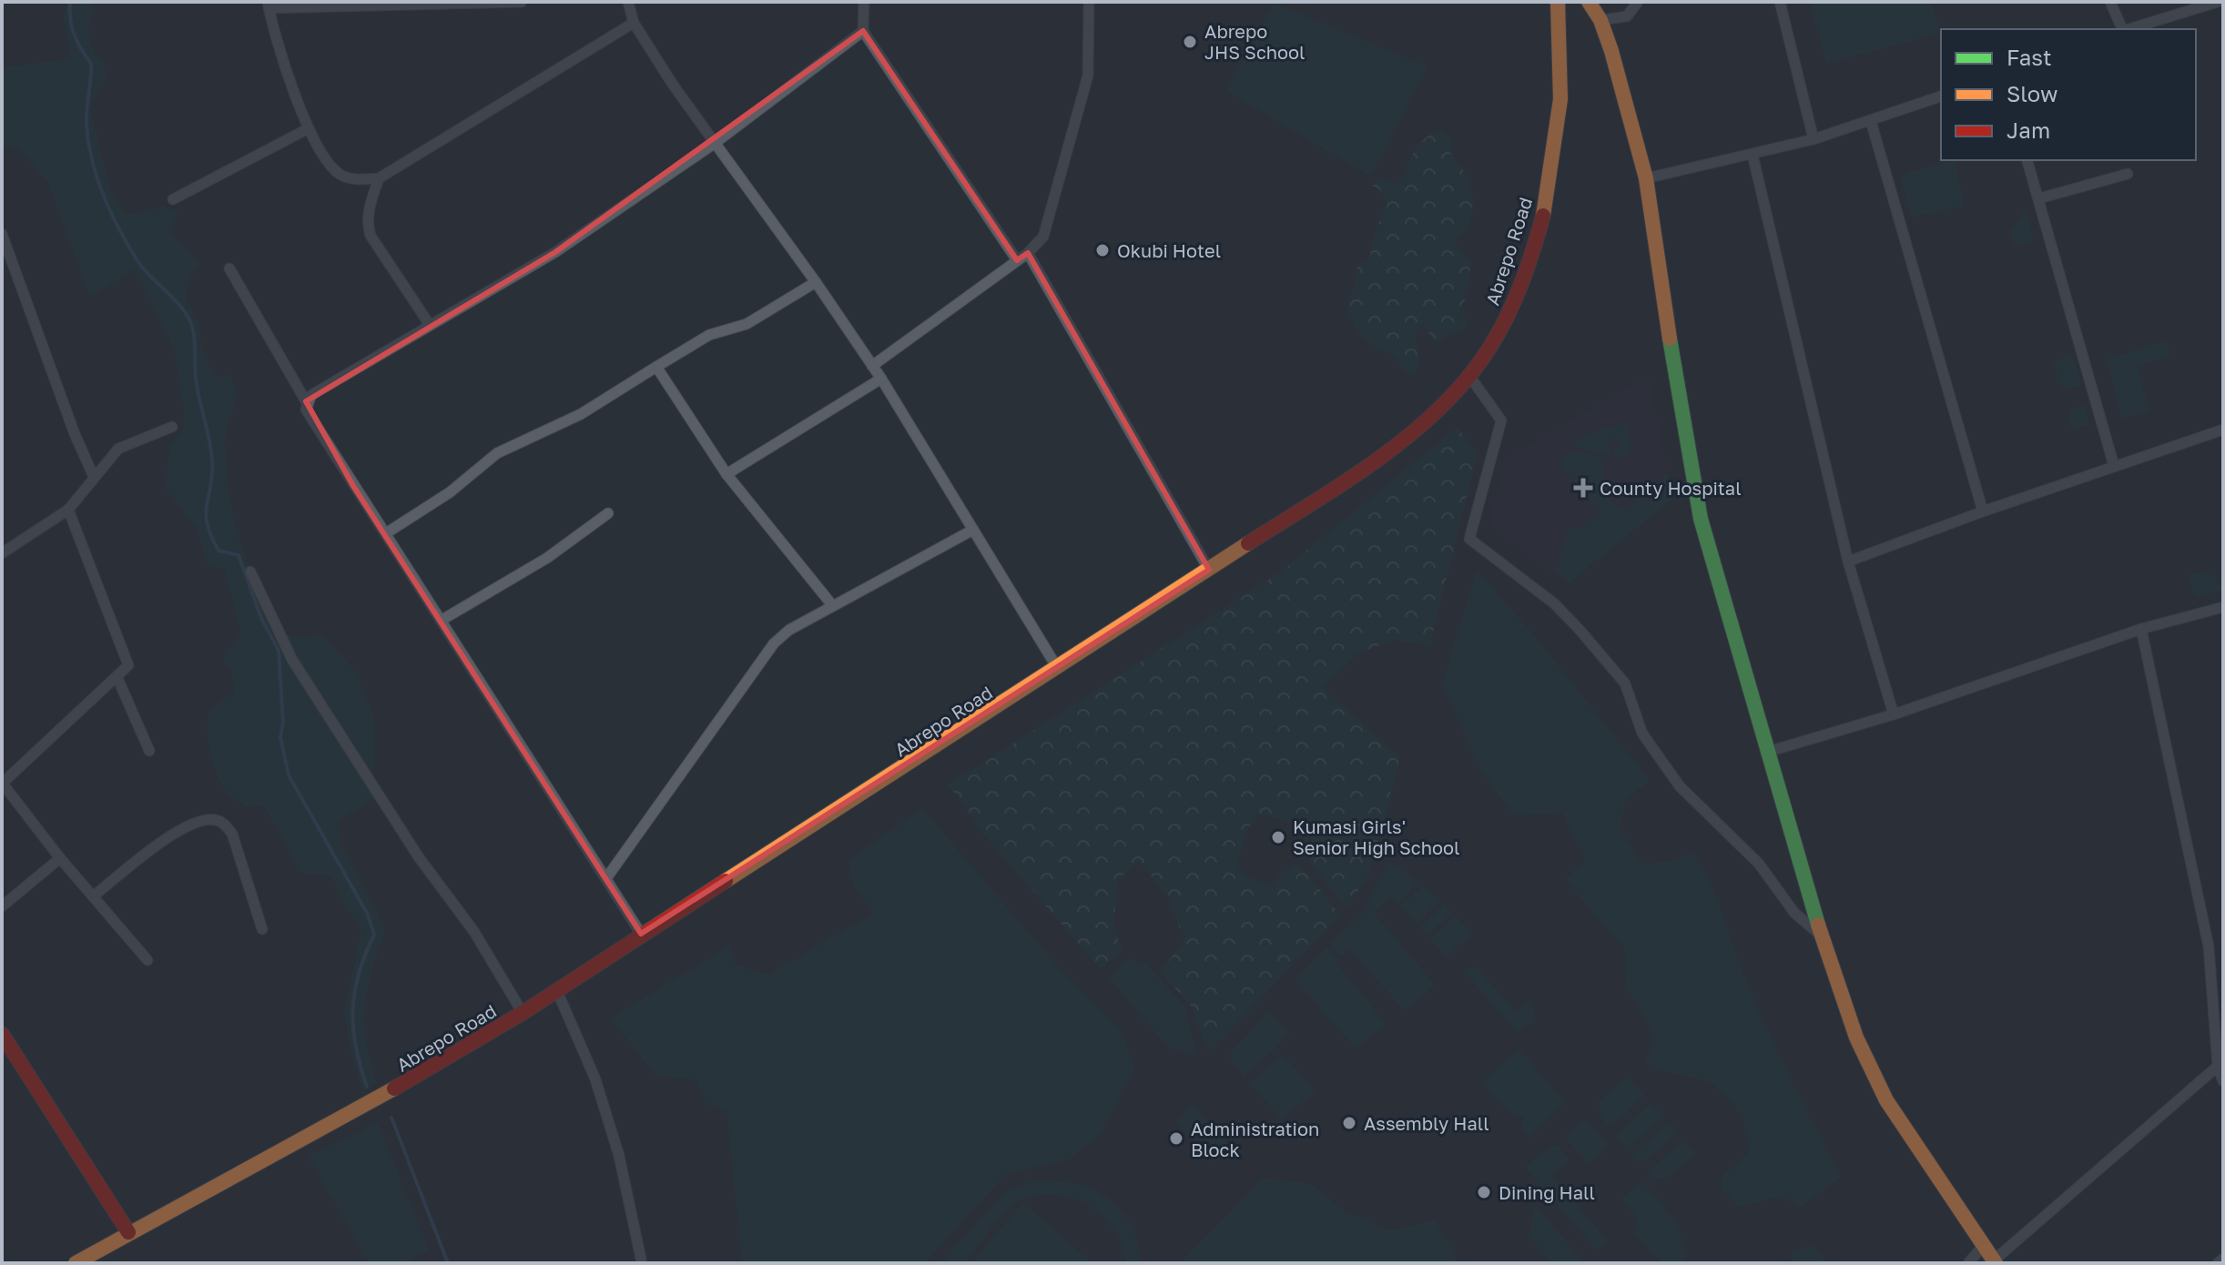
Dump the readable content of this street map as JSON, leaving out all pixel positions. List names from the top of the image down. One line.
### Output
{"streets":{"main road":["Abrepo Road"]},"places":{"other":["Abrepo JHS School","Okubi Hotel","Kumasi Girls' Senior High School","Assembly Hall","Administration Block","Dining Hall"],"health":["County Hospital"]},"legend":["Fast","Slow","Jam"]}
